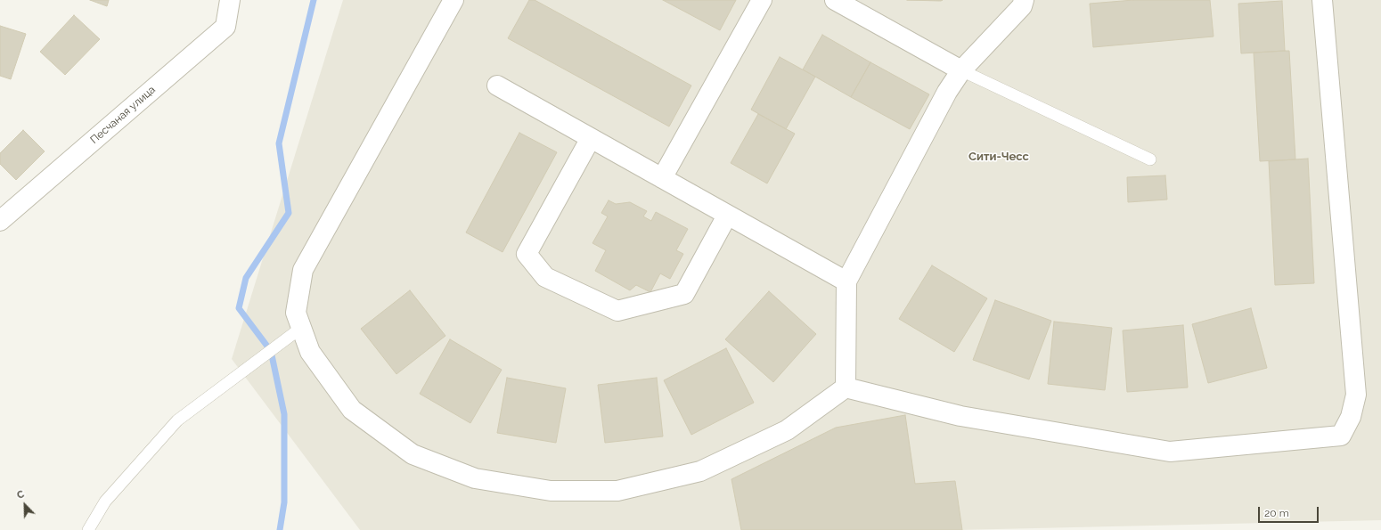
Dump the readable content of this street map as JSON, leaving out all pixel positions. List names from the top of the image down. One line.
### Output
{"streets":{"street":["Песчаная улица"]},"districts":["Сити-Чесс"],"scale_bar":"20 m","north":"top left"}
